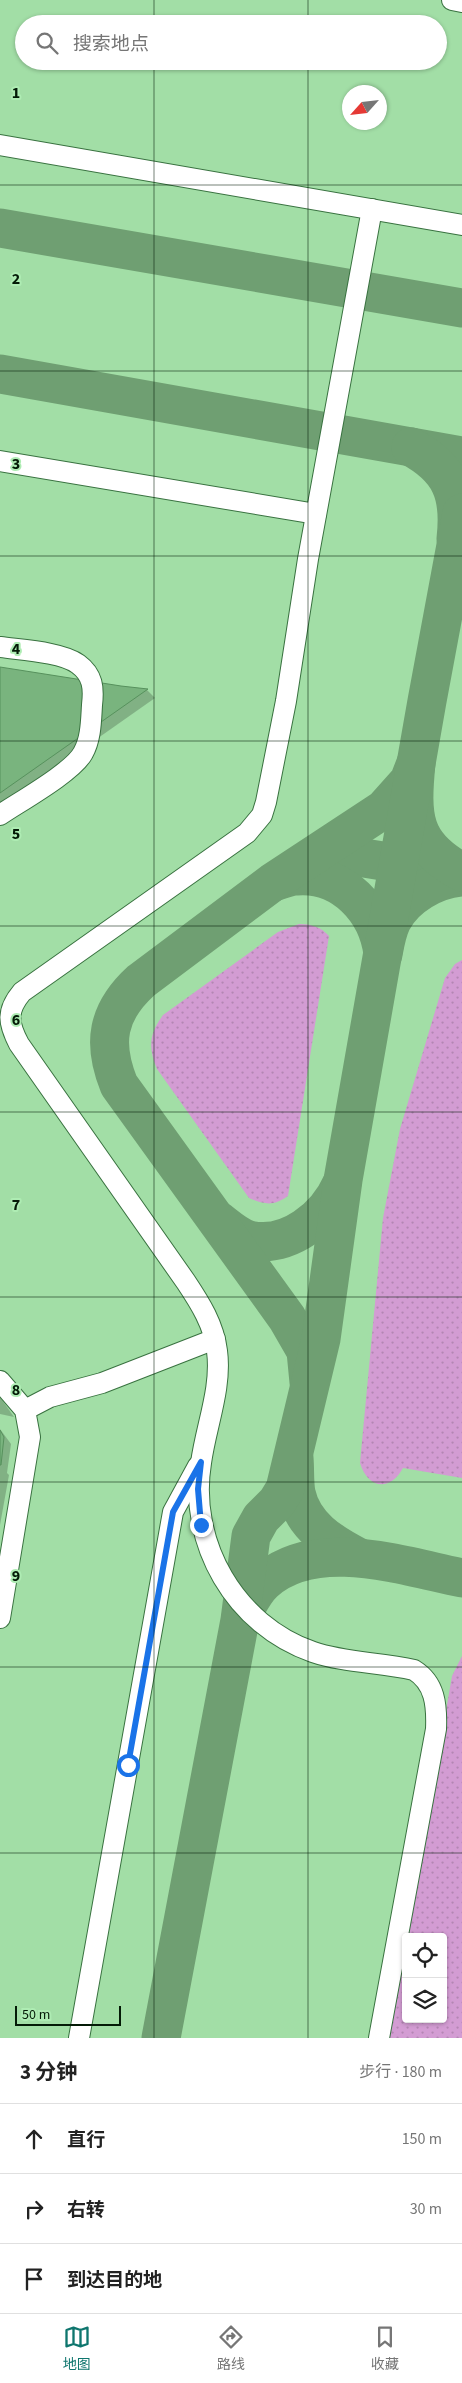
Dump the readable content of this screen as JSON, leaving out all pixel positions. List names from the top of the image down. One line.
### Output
{"scale_bar":"50 m","north":"bottom left","page":{"search":"搜索地点","scale":"50 m","heading":["3 分钟","步行 · 180 m"],"list":[["直行","150 m"],["右转","30 m"],"到达目的地"],"nav":["地图","路线","收藏"]},"grid":{"rows":["1","2","3","4","5","6","7","8","9"]}}
